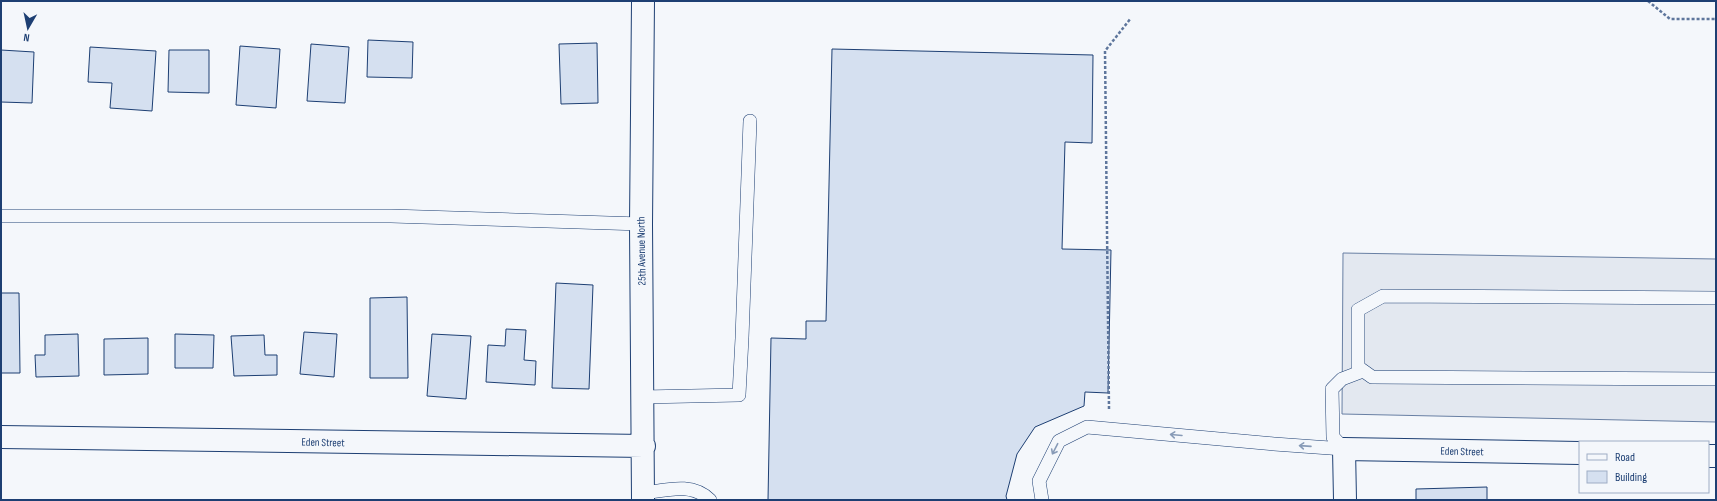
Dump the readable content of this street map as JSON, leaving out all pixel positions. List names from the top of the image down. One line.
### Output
{"streets":{"street":["25th Avenue North","Eden Street"]},"crossings":[["25th Avenue North","Eden Street"]],"legend":["Road","Building"],"north":"bottom"}
